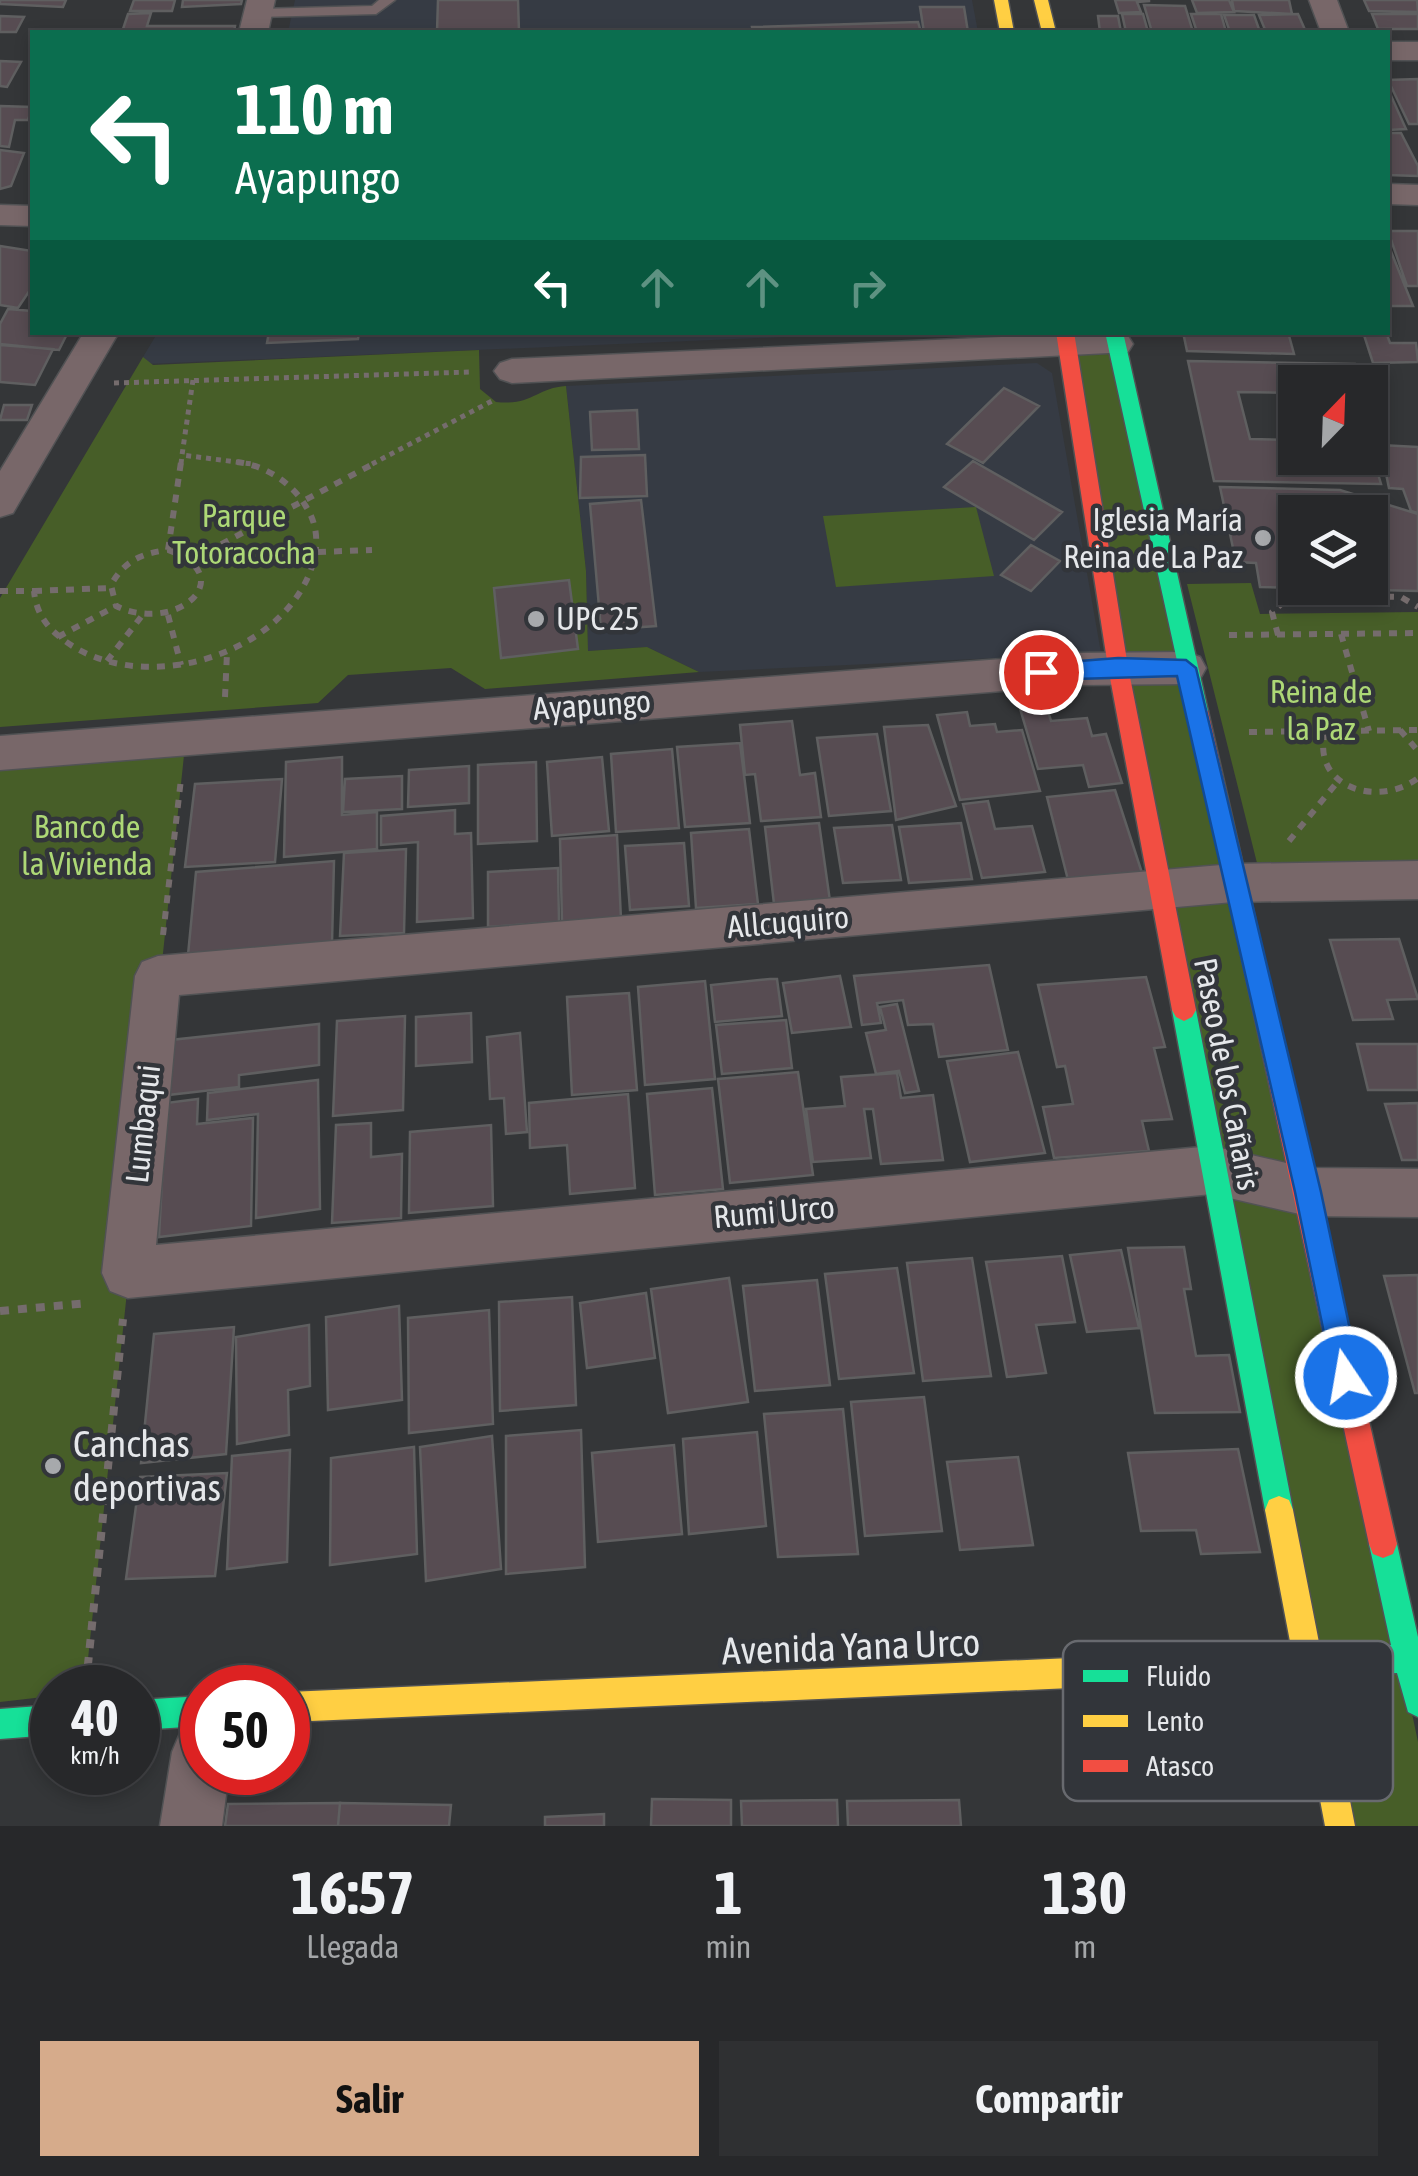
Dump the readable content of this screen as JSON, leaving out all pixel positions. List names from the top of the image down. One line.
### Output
{"streets":{"main road":["Paseo de los Cañaris","Avenida Yana Urco"],"street":["Ayapungo","Allcuquiro","Lumbaqui","Rumi Urco"]},"crossings":[["Ayapungo","Paseo de los Cañaris"],["Allcuquiro","Paseo de los Cañaris"],["Allcuquiro","Lumbaqui"],["Paseo de los Cañaris","Rumi Urco"],["Lumbaqui","Rumi Urco"]],"parks":["Parque Totoracocha","Reina de la Paz","Banco de la Vivienda"],"places":["Iglesia María Reina de La Paz","UPC 25","Canchas deportivas"],"legend":["Fluido","Lento","Atasco"],"north":"top right","page":{"turn":["110 m","Ayapungo"],"speed":"40 km/h","limit":"50","eta":["16:57","Llegada","1","min","130","m"],"buttons":["Salir","Compartir"]}}
